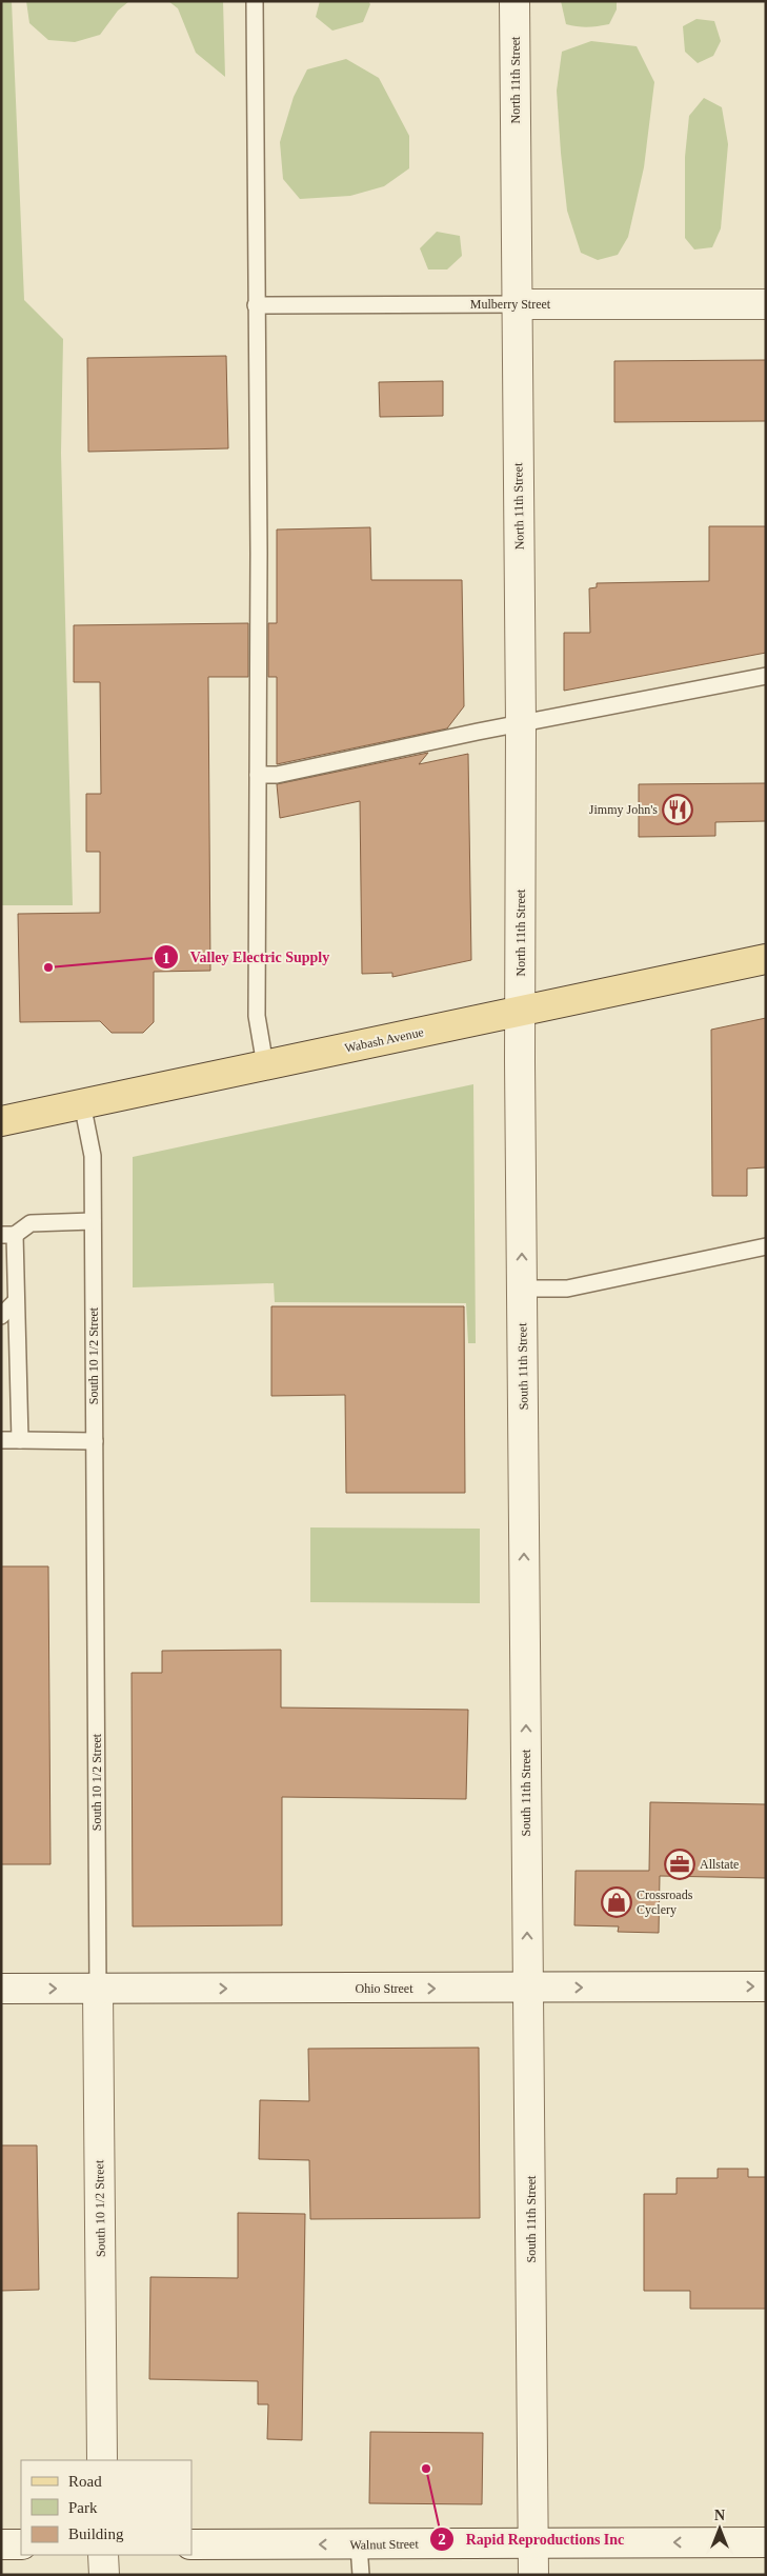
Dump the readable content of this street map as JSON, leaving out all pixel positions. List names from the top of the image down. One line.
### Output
{"streets":{"main road":["Wabash Avenue"],"street":["North 11th Street","Mulberry Street","South 10 1/2 Street","South 11th Street","Ohio Street","Walnut Street"]},"crossings":[["North 11th Street","Mulberry Street"],["North 11th Street","Wabash Avenue"],["North 11th Street","South 11th Street"],["Wabash Avenue","South 10 1/2 Street"],["Wabash Avenue","South 11th Street"],["South 10 1/2 Street","Ohio Street"],["South 11th Street","Ohio Street"],["South 11th Street","Walnut Street"]],"one_way":["South 11th Street","Ohio Street","Walnut Street"],"places":{"restaurant":["Jimmy John's"],"other":["Valley Electric Supply","Rapid Reproductions Inc"],"office":["Allstate"],"shop":["Crossroads Cyclery"]},"legend":["Road","Park","Building"],"north":"top"}
